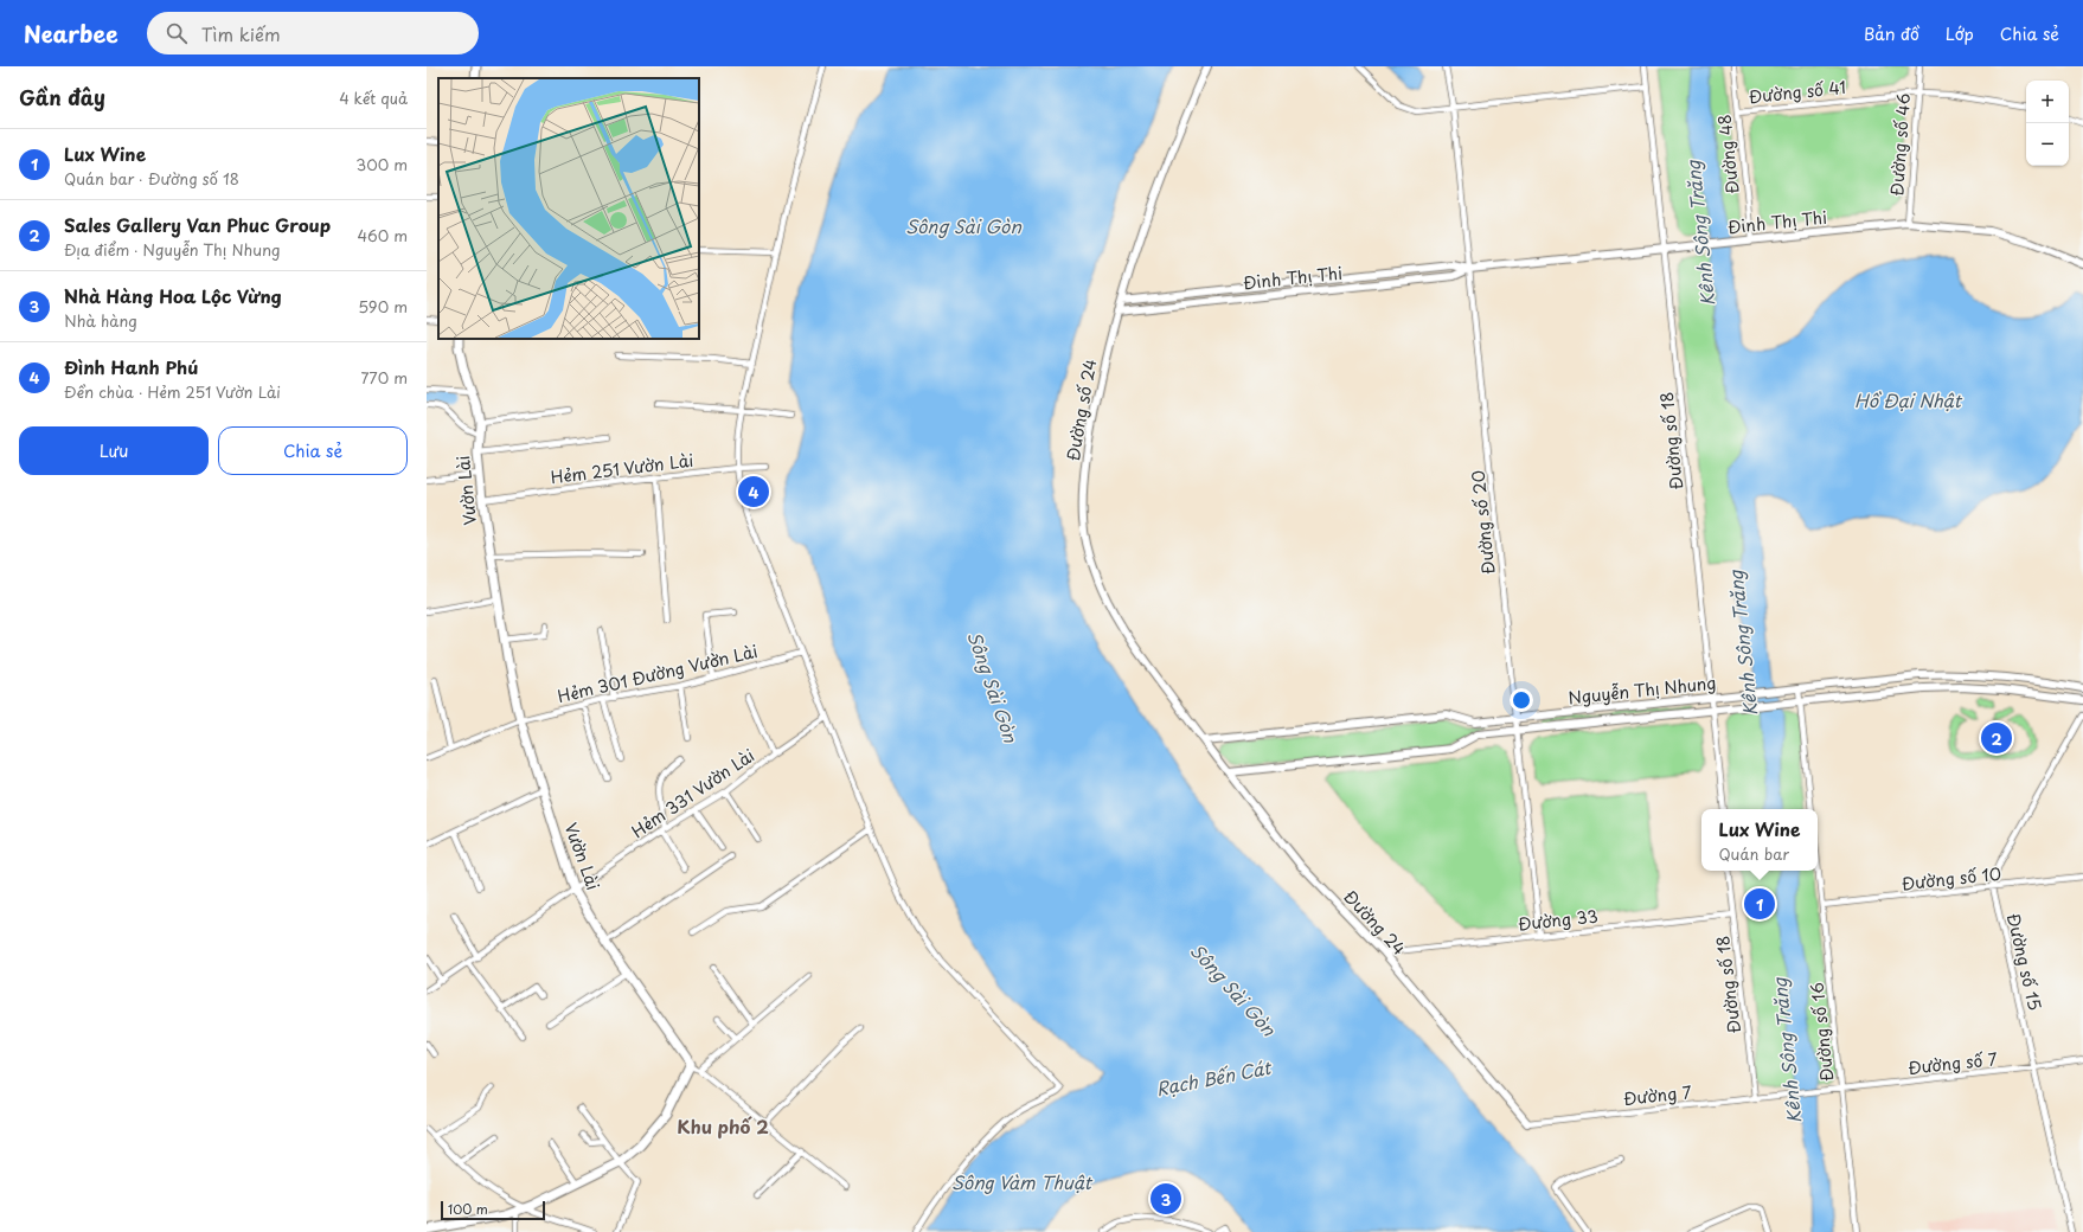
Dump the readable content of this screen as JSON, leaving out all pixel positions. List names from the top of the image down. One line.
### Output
{"streets":{"main road":["Vườn Lài"],"street":["Đường số 41","Đường số 46","Đường 48","Đinh Thị Thi","Đường số 24","Đường số 18","Hẻm 251 Vườn Lài","Đường số 20","Hẻm 301 Đường Vườn Lài","Nguyễn Thị Nhung","Hẻm 331 Vườn Lài","Đường số 10","Đường 33","Đường 24","Đường số 15","Đường số 16","Đường số 7","Đường 7"]},"crossings":[["Đường số 41","Đường số 46"],["Đường số 41","Đường 48"],["Đường số 46","Đinh Thị Thi"],["Đường 48","Đinh Thị Thi"],["Đinh Thị Thi","Đường số 24"],["Đinh Thị Thi","Đường số 18"],["Đinh Thị Thi","Đường số 20"],["Đường số 24","Nguyễn Thị Nhung"],["Đường số 24","Đường 24"],["Đường số 18","Nguyễn Thị Nhung"],["Đường số 18","Đường 33"],["Đường số 18","Đường 7"],["Hẻm 251 Vườn Lài","Vườn Lài"],["Vườn Lài","Hẻm 301 Đường Vườn Lài"],["Vườn Lài","Hẻm 331 Vườn Lài"],["Đường số 20","Nguyễn Thị Nhung"],["Đường số 20","Đường 33"],["Nguyễn Thị Nhung","Đường 24"],["Đường số 10","Đường số 15"],["Đường số 10","Đường số 16"],["Đường 33","Đường 24"],["Đường 24","Đường 7"],["Đường số 15","Đường số 7"],["Đường số 16","Đường số 7"],["Đường số 7","Đường 7"]],"districts":["Khu phố 2"],"water":["Sông Sài Gòn","Kênh Sông Trăng","Hồ Đại Nhật","Rạch Bến Cát","Sông Vàm Thuật"],"scale_bar":"100 m","page":{"header":"Nearbee","search":"Tìm kiếm","nav":["Bản đồ","Lớp","Chia sẻ"],"heading":["Gần đây","4 kết quả"],"map_buttons":["+","−"],"list":[{"mark":"1","name":"Lux Wine","note":"Quán bar · Đường số 18","value":"300 m"},{"mark":"2","name":"Sales Gallery Van Phuc Group","note":"Địa điểm · Nguyễn Thị Nhung","value":"460 m"},{"mark":"3","name":"Nhà Hàng Hoa Lộc Vừng","note":"Nhà hàng","value":"590 m"},{"mark":"4","name":"Đình Hanh Phú","note":"Đền chùa · Hẻm 251 Vườn Lài","value":"770 m"}],"buttons":["Lưu","Chia sẻ"],"pins":["4","2","1","3"],"popup":["Lux Wine","Quán bar"],"scale":"100 m"}}
